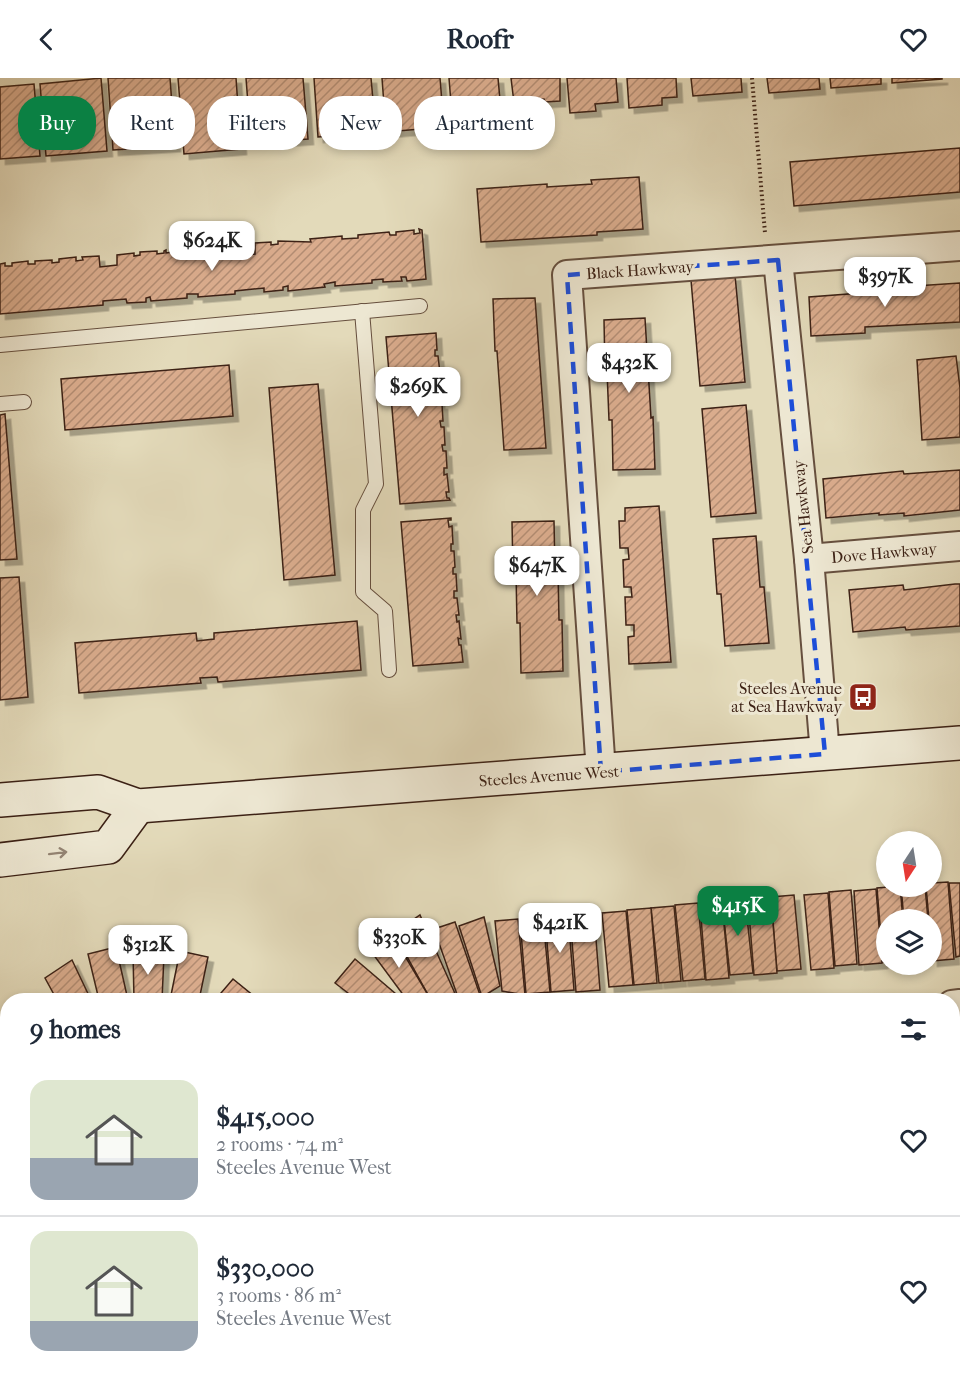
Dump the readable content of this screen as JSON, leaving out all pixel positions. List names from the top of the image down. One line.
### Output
{"streets":{"main road":["Steeles Avenue West"],"street":["Black Hawkway","Sea Hawkway","Dove Hawkway"]},"crossings":[["Black Hawkway","Sea Hawkway"],["Black Hawkway","Steeles Avenue West"],["Sea Hawkway","Dove Hawkway"],["Sea Hawkway","Steeles Avenue West"]],"places":{"bus stop":["Steeles Avenue at Sea Hawkway"]},"north":"bottom","page":{"header":"Roofr","chip":["Buy","Rent","Filters","New","Apartment"],"price":["$624K","$397K","$432K","$269K","$647K","$415K","$421K","$330K","$312K"],"heading":"9 homes","list":[{"name":"$415,000","note":"2 rooms · 74 m² · Steeles Avenue West"},{"name":"$330,000","note":"3 rooms · 86 m² · Steeles Avenue West"}]}}
